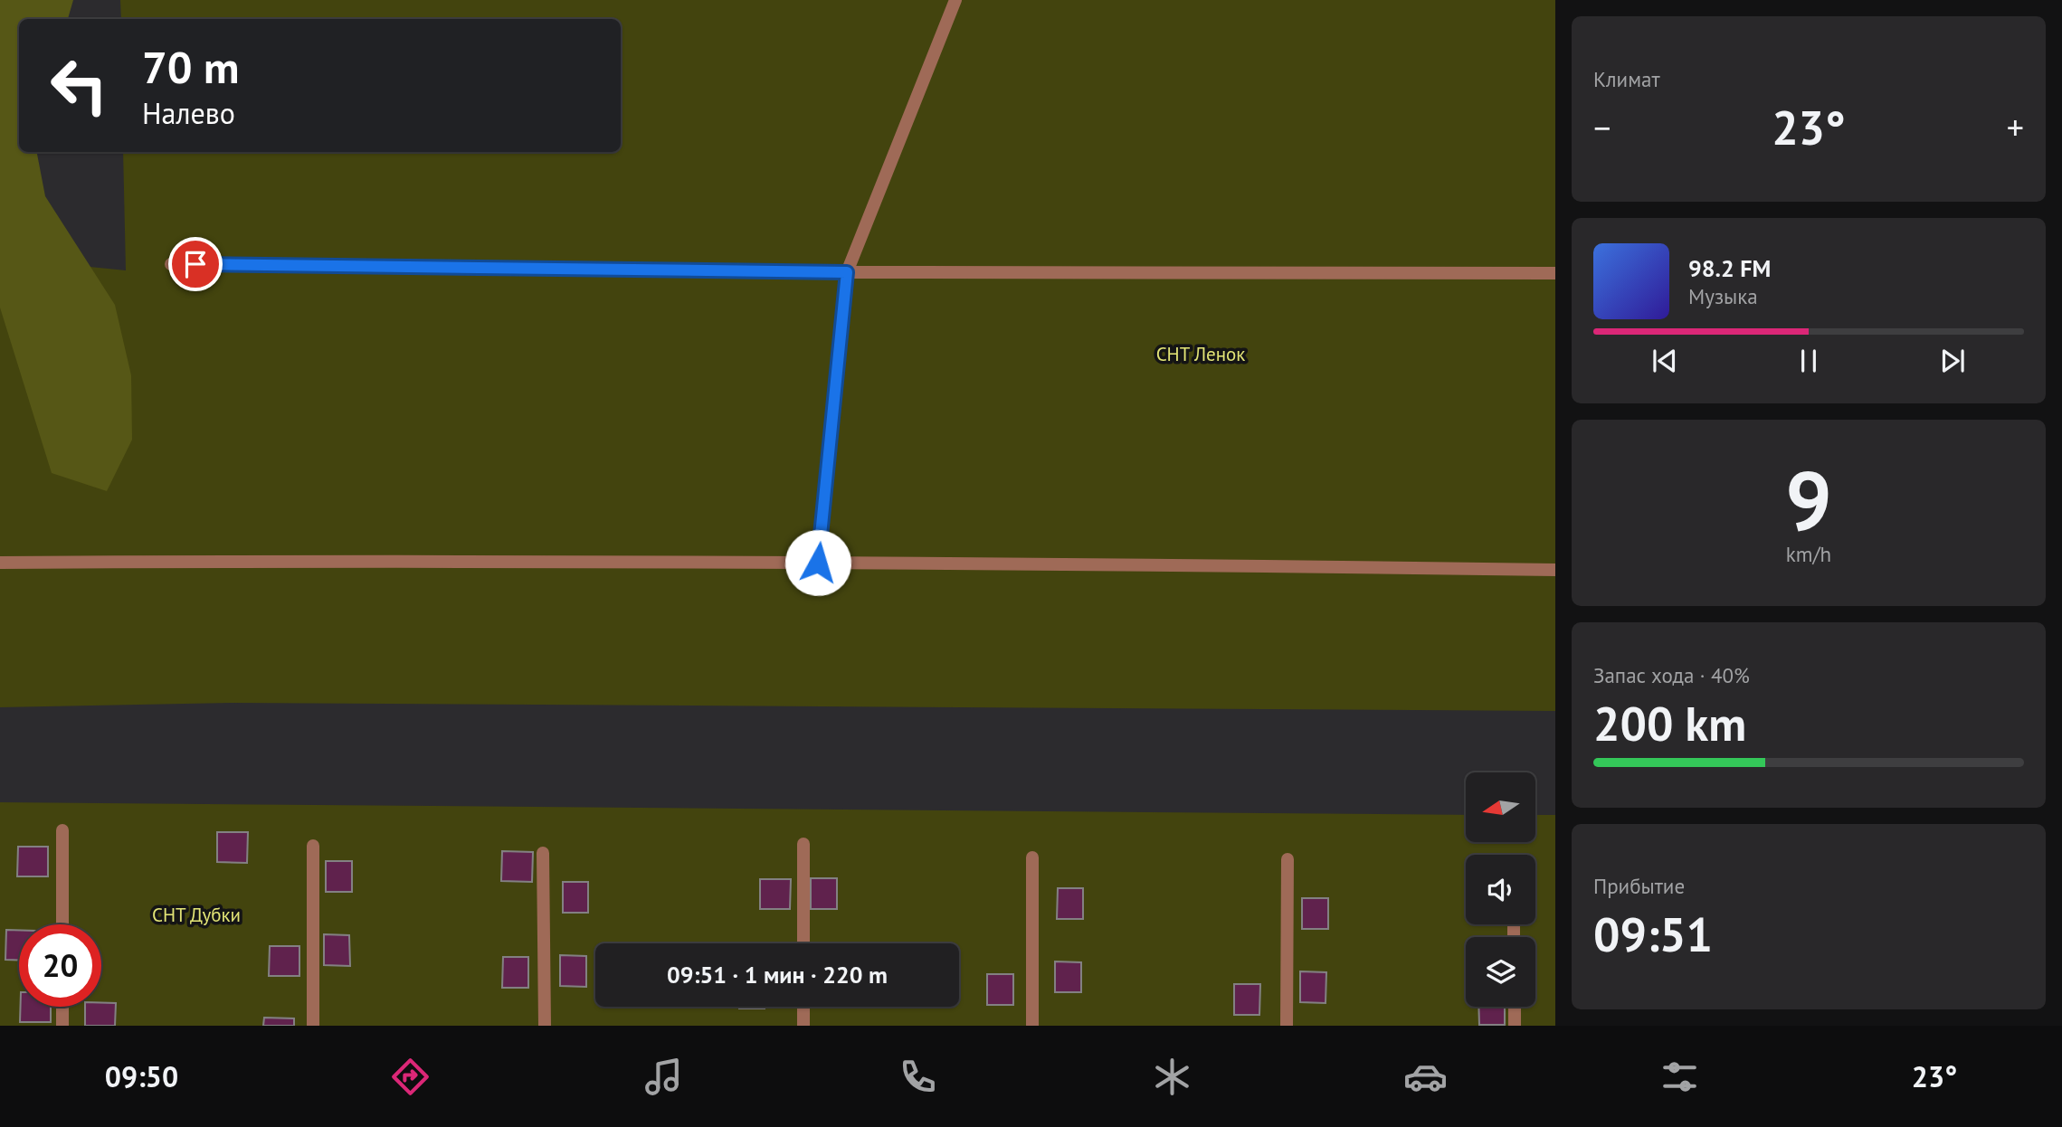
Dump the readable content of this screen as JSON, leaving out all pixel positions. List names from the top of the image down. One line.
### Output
{"parks":["СНТ Ленок","СНТ Дубки"],"north":"left","page":{"tile":["Климат",["9","km/h"],["Запас хода · 40%","200 km"],["Прибытие","09:51"]],"turn":["70 m","Налево"],"heat":["−","23°","+"],"song":["98.2 FM","Музыка"],"limit":"20","trip":"09:51 · 1 мин · 220 m","tabs":["09:50","23°"]}}
